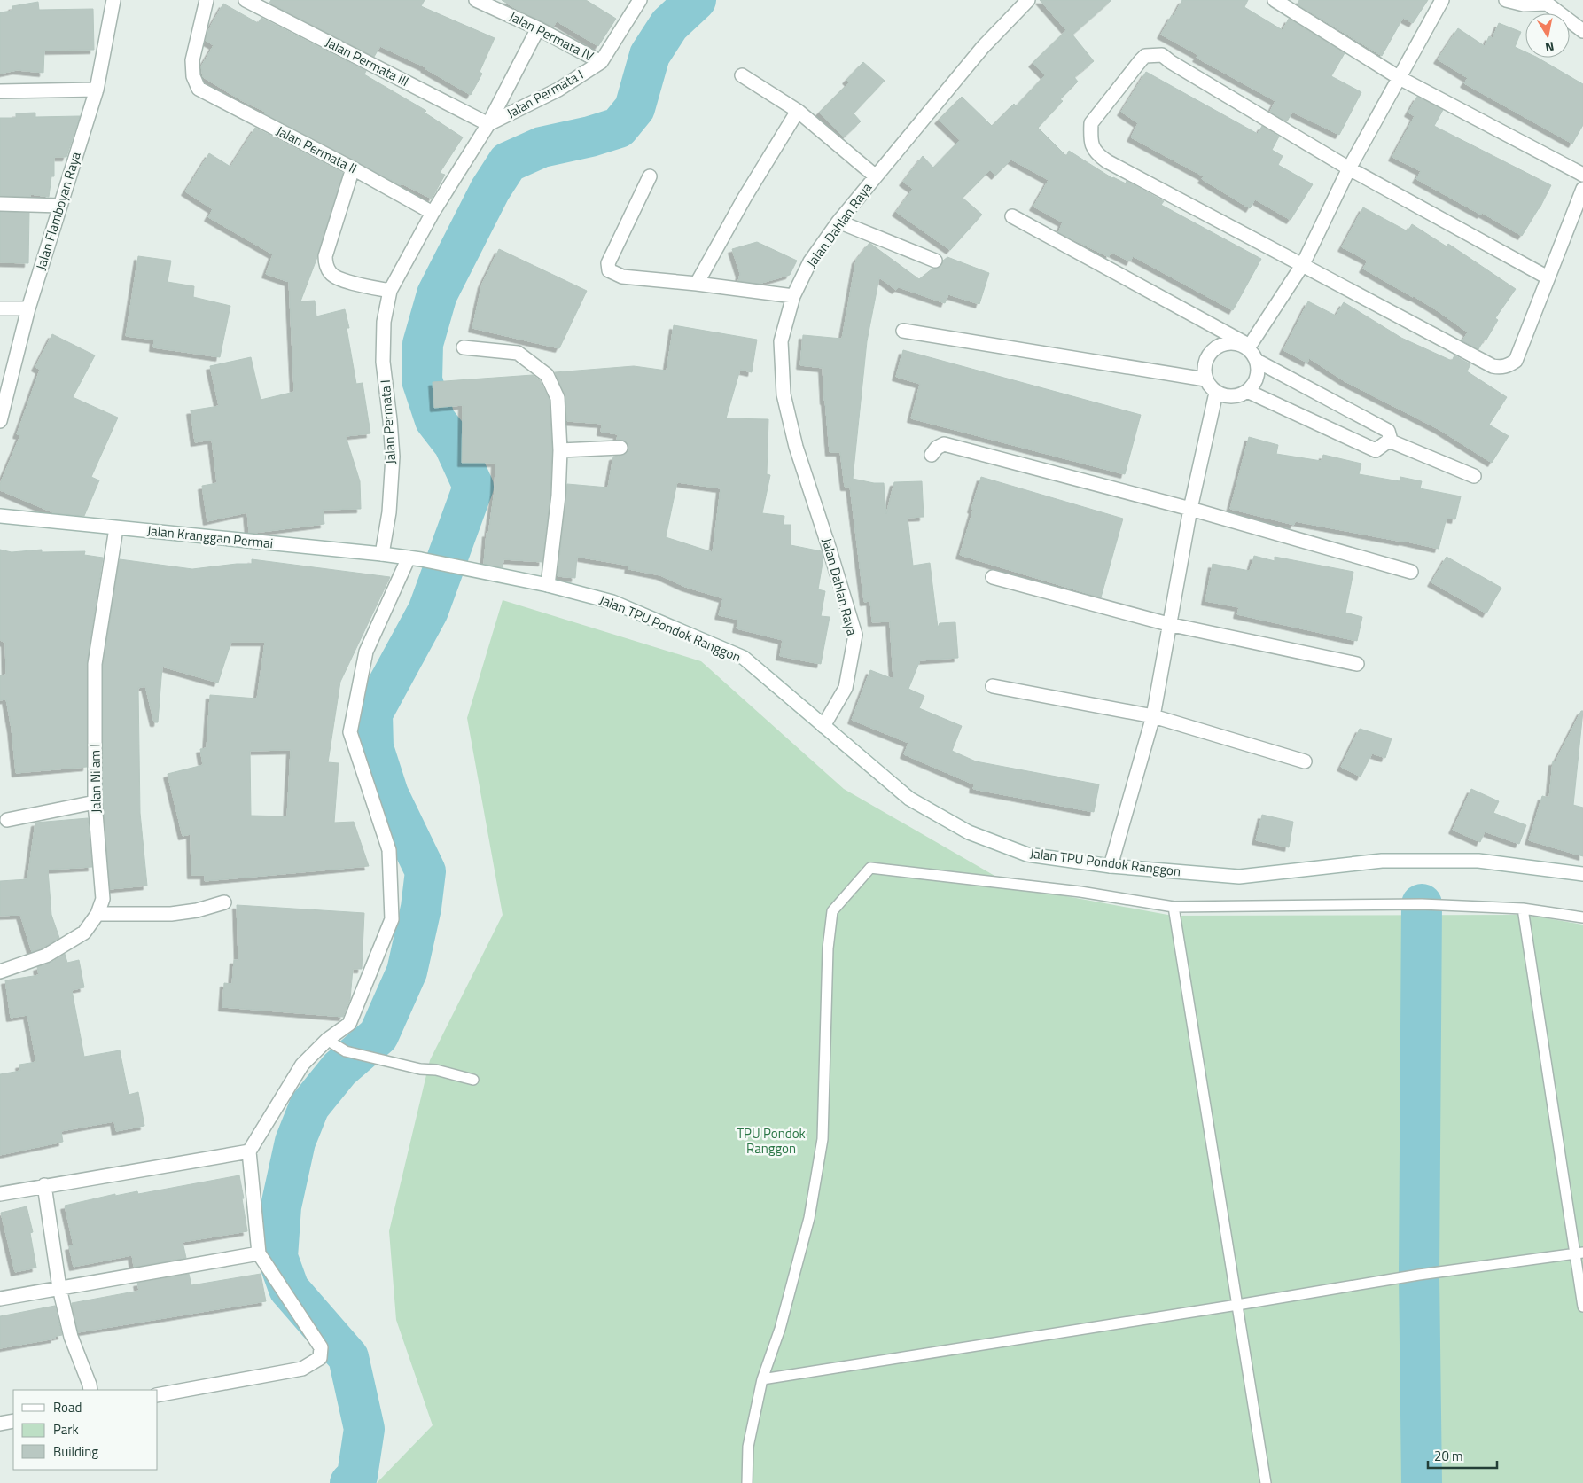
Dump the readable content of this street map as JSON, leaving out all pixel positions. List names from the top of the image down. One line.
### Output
{"streets":{"street":["Jalan Permata IV","Jalan Permata III","Jalan Permata I","Jalan Permata II","Jalan Flamboyan Raya","Jalan Dahlan Raya","Jalan Kranggan Permai","Jalan TPU Pondok Ranggon","Jalan Nilam I"]},"crossings":[["Jalan Permata IV","Jalan Permata I"],["Jalan Permata III","Jalan Permata I"],["Jalan Permata I","Jalan Permata II"],["Jalan Permata I","Jalan Kranggan Permai"],["Jalan Dahlan Raya","Jalan TPU Pondok Ranggon"],["Jalan Kranggan Permai","Jalan TPU Pondok Ranggon"],["Jalan Kranggan Permai","Jalan Nilam I"]],"parks":["TPU Pondok Ranggon"],"legend":["Road","Park","Building"],"scale_bar":"20 m","north":"bottom"}
